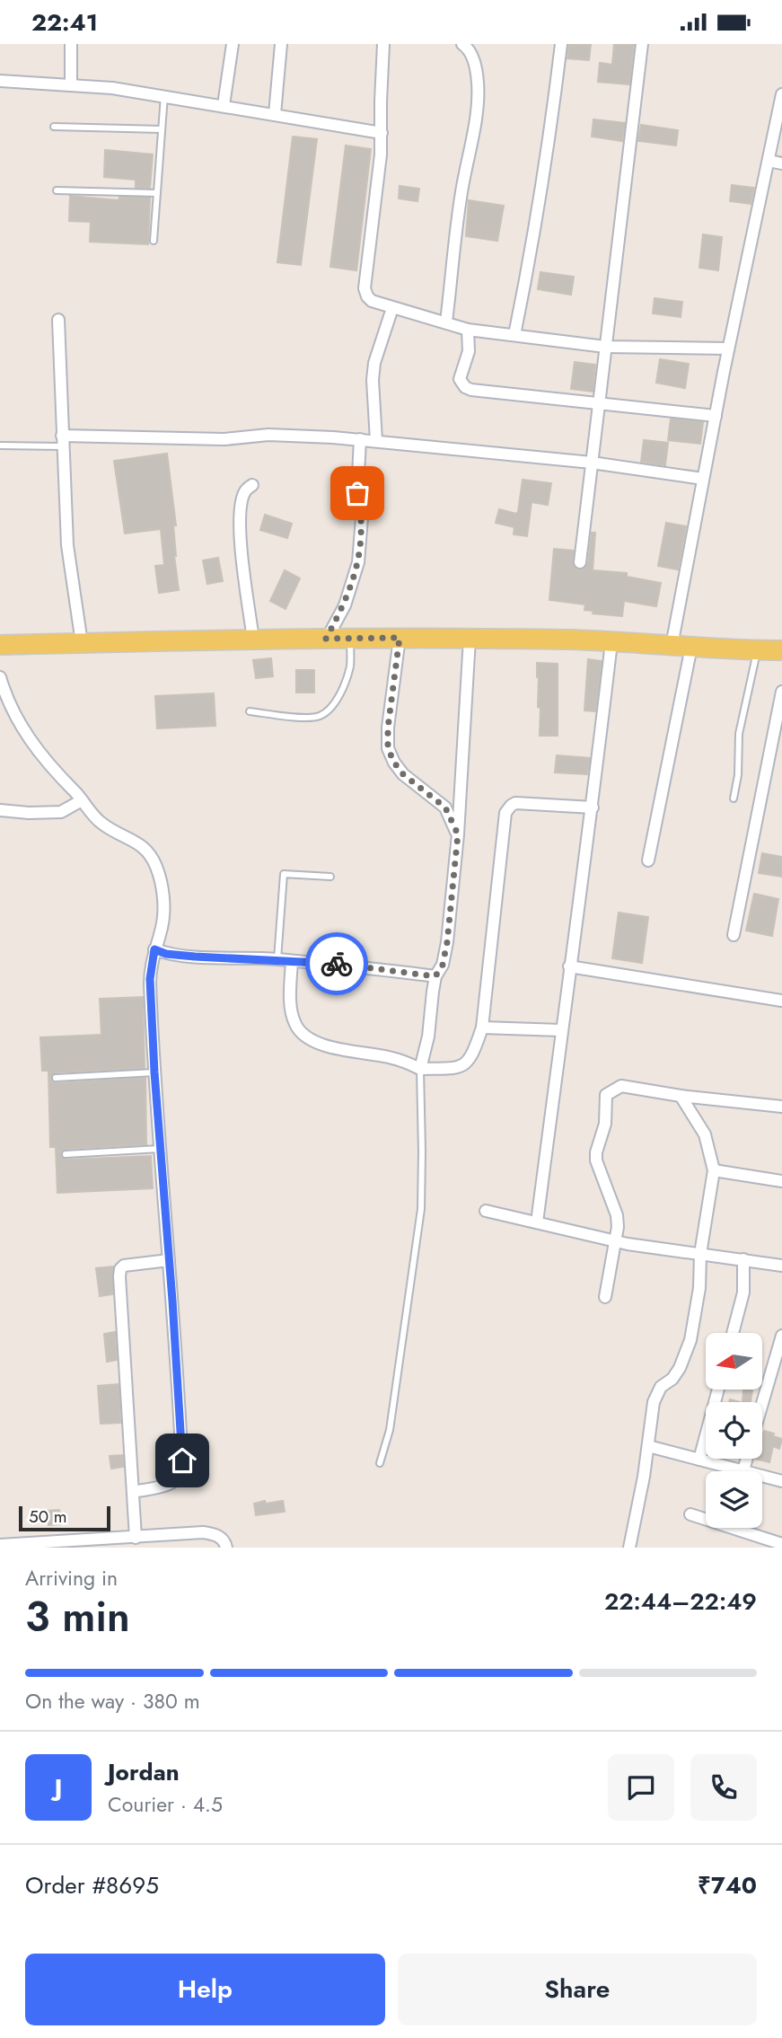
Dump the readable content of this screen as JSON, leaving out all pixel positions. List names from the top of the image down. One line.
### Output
{"scale_bar":"50 m","north":"left","page":{"status":"22:41","scale":"50 m","heading":["3 min","Arriving in","22:44–22:49"],"panel":["Jordan","Courier · 4.5","Order #8695","₹740"],"bar":"On the way · 380 m","round":"J","buttons":["Help","Share"]}}
